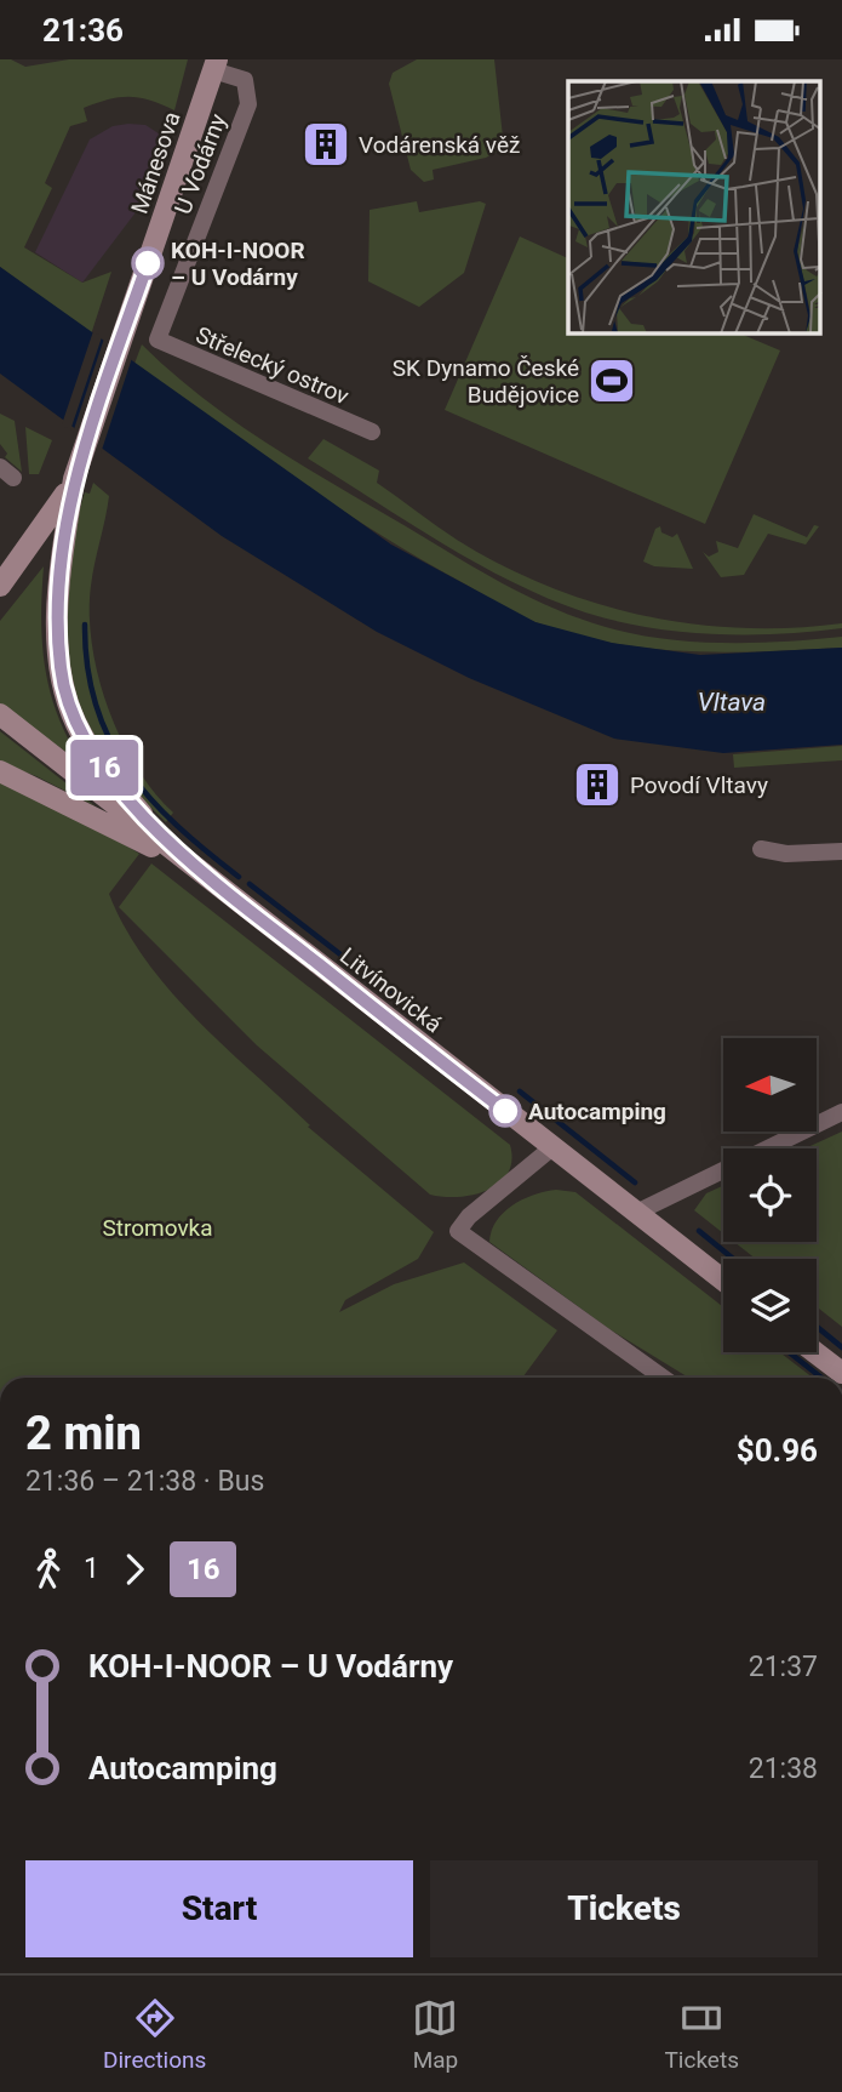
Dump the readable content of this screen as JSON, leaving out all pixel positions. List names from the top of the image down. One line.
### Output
{"streets":{"main road":["Mánesova","Litvínovická"],"street":["U Vodárny","Střelecký ostrov"]},"crossings":[["Mánesova","U Vodárny"],["U Vodárny","Střelecký ostrov"]],"water":["Vltava"],"parks":["Stromovka"],"places":{"building":["Vodárenská věž","Povodí Vltavy"],"other":["KOH-I-NOOR – U Vodárny","Autocamping"],"sports":["SK Dynamo České Budějovice"]},"lines":["bus line 16"],"north":"left","page":{"status":"21:36","on_map":"16","heading":["2 min","21:36 – 21:38 · Bus","$0.96"],"legs":["1","16"],"list":[{"name":"KOH-I-NOOR – U Vodárny","value":"21:37"},{"name":"Autocamping","value":"21:38"}],"buttons":["Start","Tickets"],"tabs":["Directions","Map","Tickets"]}}
